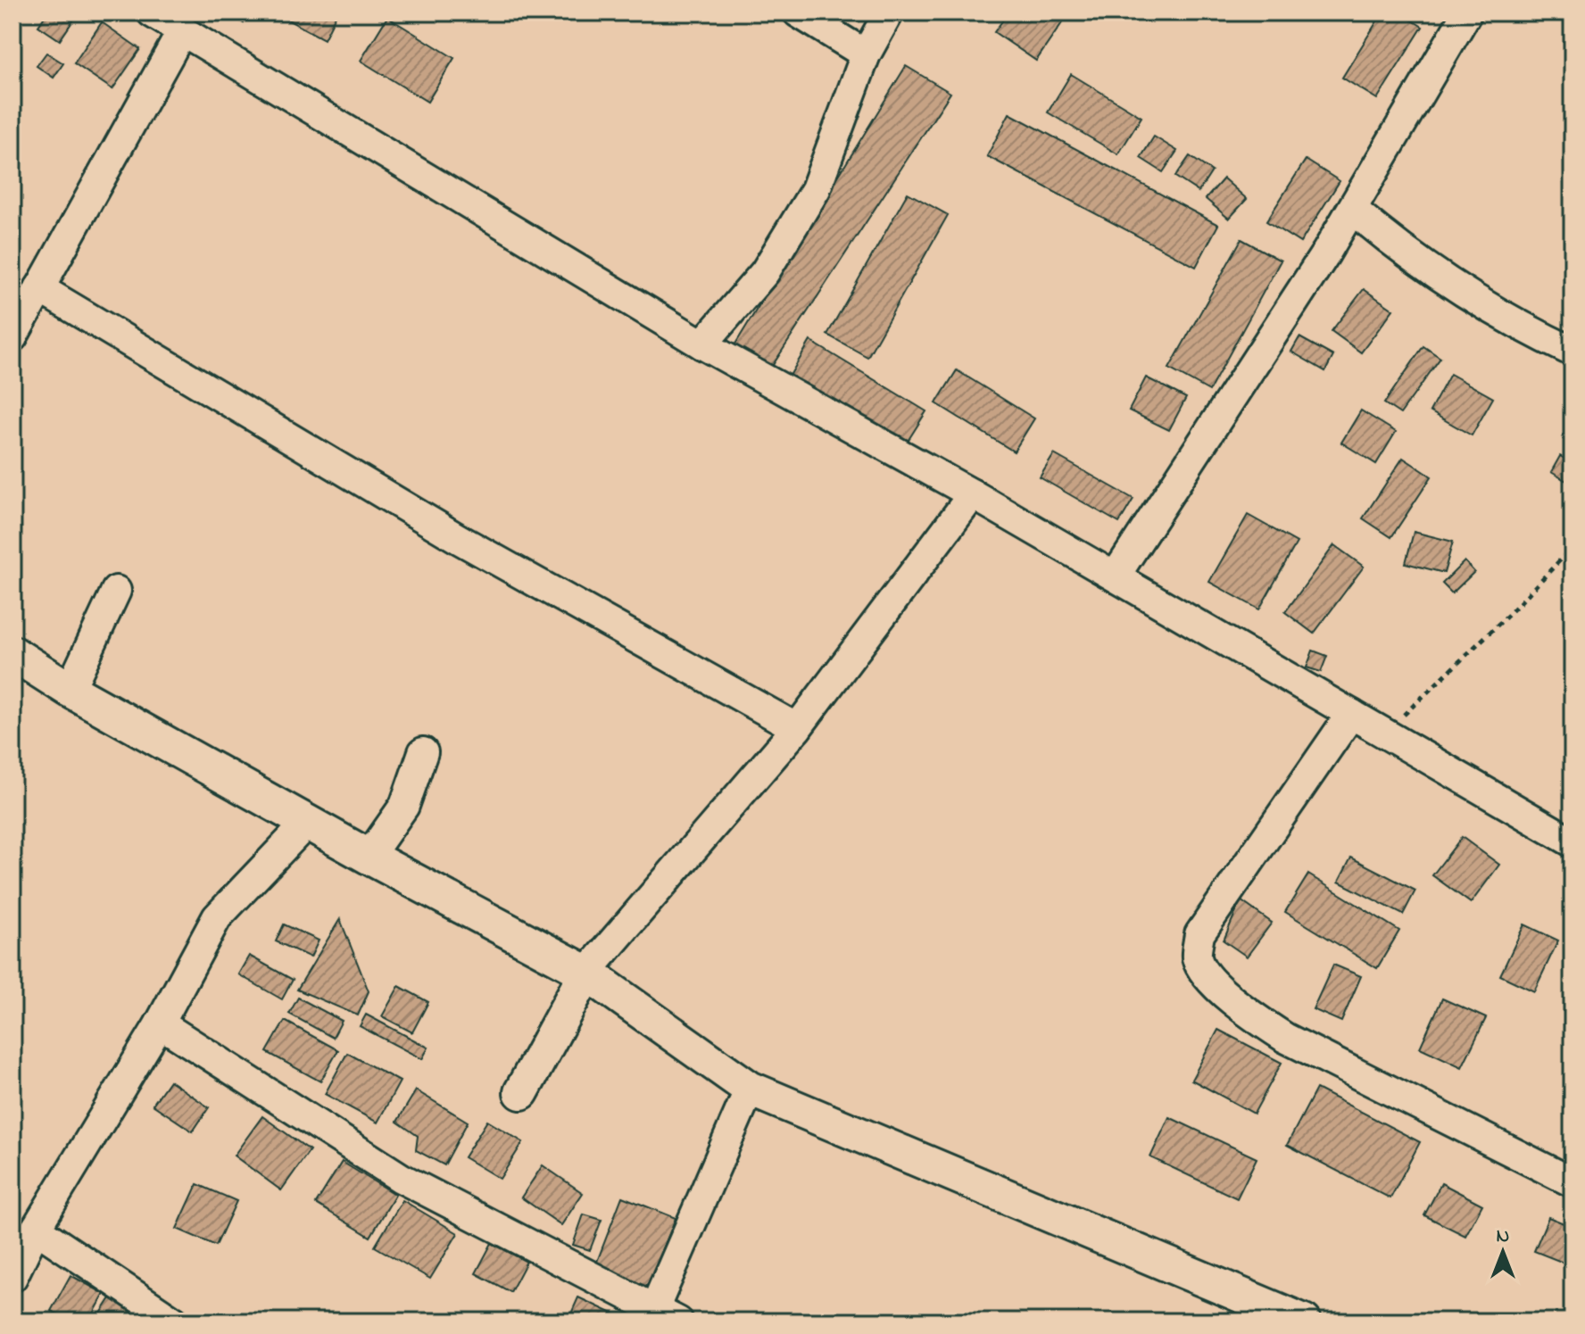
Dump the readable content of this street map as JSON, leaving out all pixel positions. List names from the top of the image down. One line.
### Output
{"north":"top"}
